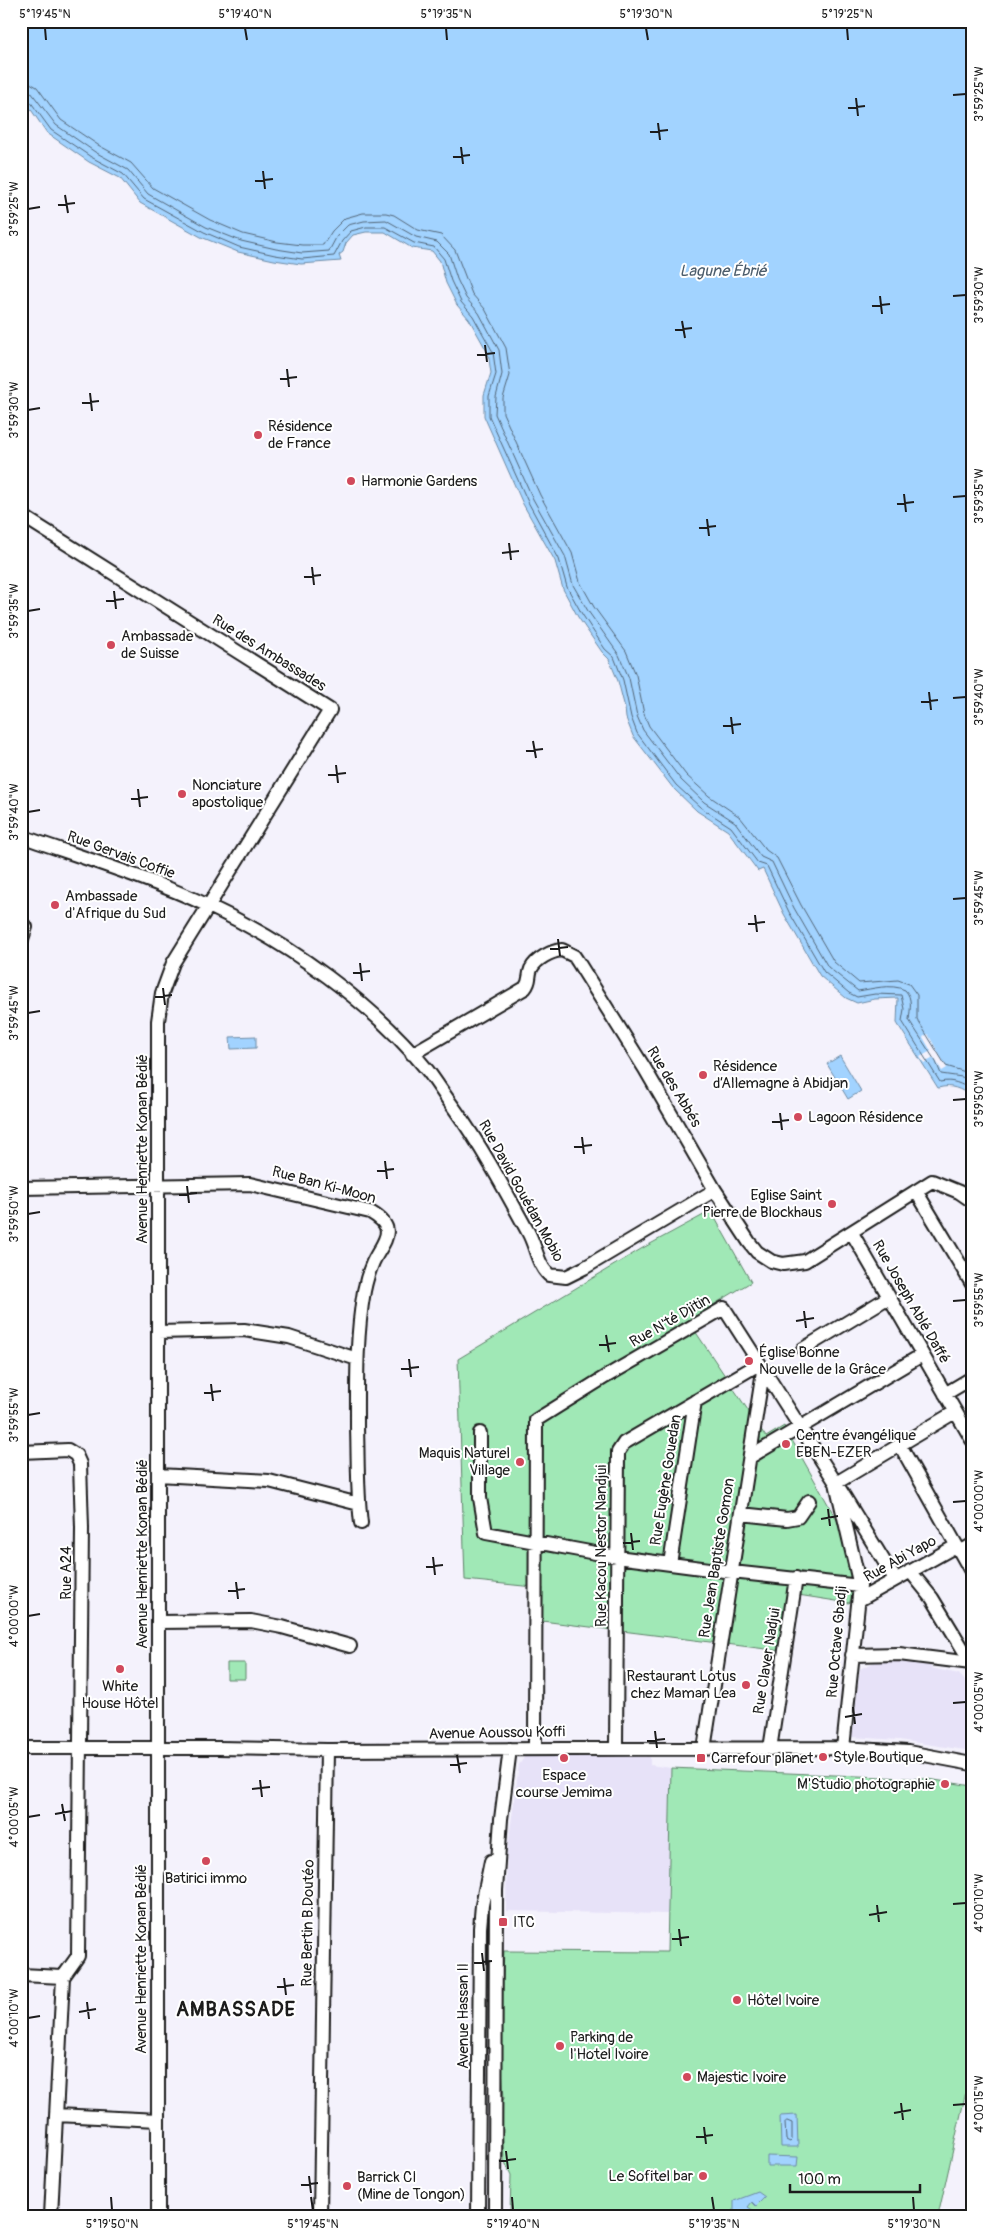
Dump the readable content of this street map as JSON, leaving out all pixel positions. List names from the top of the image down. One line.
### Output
{"streets":{"street":["Rue des Ambassades","Rue Gervais Coffie","Rue des Abbés","Avenue Henriette Konan Bédié","Rue Ban Ki-Moon","Rue David Gouédan Mobio","Rue Joseph Ablé Daffé","Rue N'té Djitin","Rue Eugène Gouedan","Rue Kacou Nestor Nandjui","Rue Jean Baptiste Gomon","Rue Abi Yapo","Rue A24","Rue Octave Gbadji","Rue Claver Nadjui","Avenue Aoussou Koffi","Rue Bertin B.Doutéo","Avenue Hassan II"]},"crossings":[["Rue des Ambassades","Rue Gervais Coffie"],["Rue des Ambassades","Avenue Henriette Konan Bédié"],["Rue des Ambassades","Rue David Gouédan Mobio"],["Rue Gervais Coffie","Avenue Henriette Konan Bédié"],["Rue Gervais Coffie","Rue David Gouédan Mobio"],["Rue des Abbés","Rue David Gouédan Mobio"],["Rue des Abbés","Rue Joseph Ablé Daffé"],["Avenue Henriette Konan Bédié","Rue Ban Ki-Moon"],["Avenue Henriette Konan Bédié","Rue David Gouédan Mobio"],["Avenue Henriette Konan Bédié","Avenue Aoussou Koffi"],["Rue N'té Djitin","Rue Kacou Nestor Nandjui"],["Rue N'té Djitin","Rue Jean Baptiste Gomon"],["Rue N'té Djitin","Rue Abi Yapo"],["Rue N'té Djitin","Rue Octave Gbadji"],["Rue N'té Djitin","Avenue Aoussou Koffi"],["Rue Eugène Gouedan","Rue Kacou Nestor Nandjui"],["Rue Kacou Nestor Nandjui","Rue Jean Baptiste Gomon"],["Rue Kacou Nestor Nandjui","Avenue Aoussou Koffi"],["Rue Jean Baptiste Gomon","Avenue Aoussou Koffi"],["Rue Abi Yapo","Rue Octave Gbadji"],["Rue A24","Avenue Aoussou Koffi"],["Rue Octave Gbadji","Avenue Aoussou Koffi"],["Rue Claver Nadjui","Avenue Aoussou Koffi"],["Avenue Aoussou Koffi","Rue Bertin B.Doutéo"],["Avenue Aoussou Koffi","Avenue Hassan II"]],"districts":["AMBASSADE"],"water":["Lagune Ébrié"],"places":{"other":["Résidence de France","Harmonie Gardens","Ambassade de Suisse","Nonciature apostolique","Ambassade d'Afrique du Sud","Résidence d’Allemagne à Abidjan","Lagoon Résidence","Eglise Saint Pierre de Blockhaus","Église Bonne Nouvelle de la Grâce","Centre évangélique EBEN-EZER","Maquis Naturel Village","White House Hôtel","Restaurant Lotus chez Maman Lea","Style Boutique","Espace course Jemima","M'Studio photographie","Batirici immo","Hôtel Ivoire","Parking de l'Hotel Ivoire","Majestic Ivoire","Le Sofitel bar","Barrick CI (Mine de Tongon)"],"transit":["Carrefour planet","ITC"]},"scale_bar":"100 m","coordinates":["5°19'45\"N","5°19'40\"N","5°19'35\"N","5°19'30\"N","5°19'25\"N","3°59'25\"W","3°59'30\"W","3°59'35\"W","3°59'40\"W","3°59'45\"W","3°59'50\"W","3°59'55\"W","4°00'00\"W","4°00'05\"W","4°00'10\"W","4°00'15\"W","5°19'50\"N"]}
